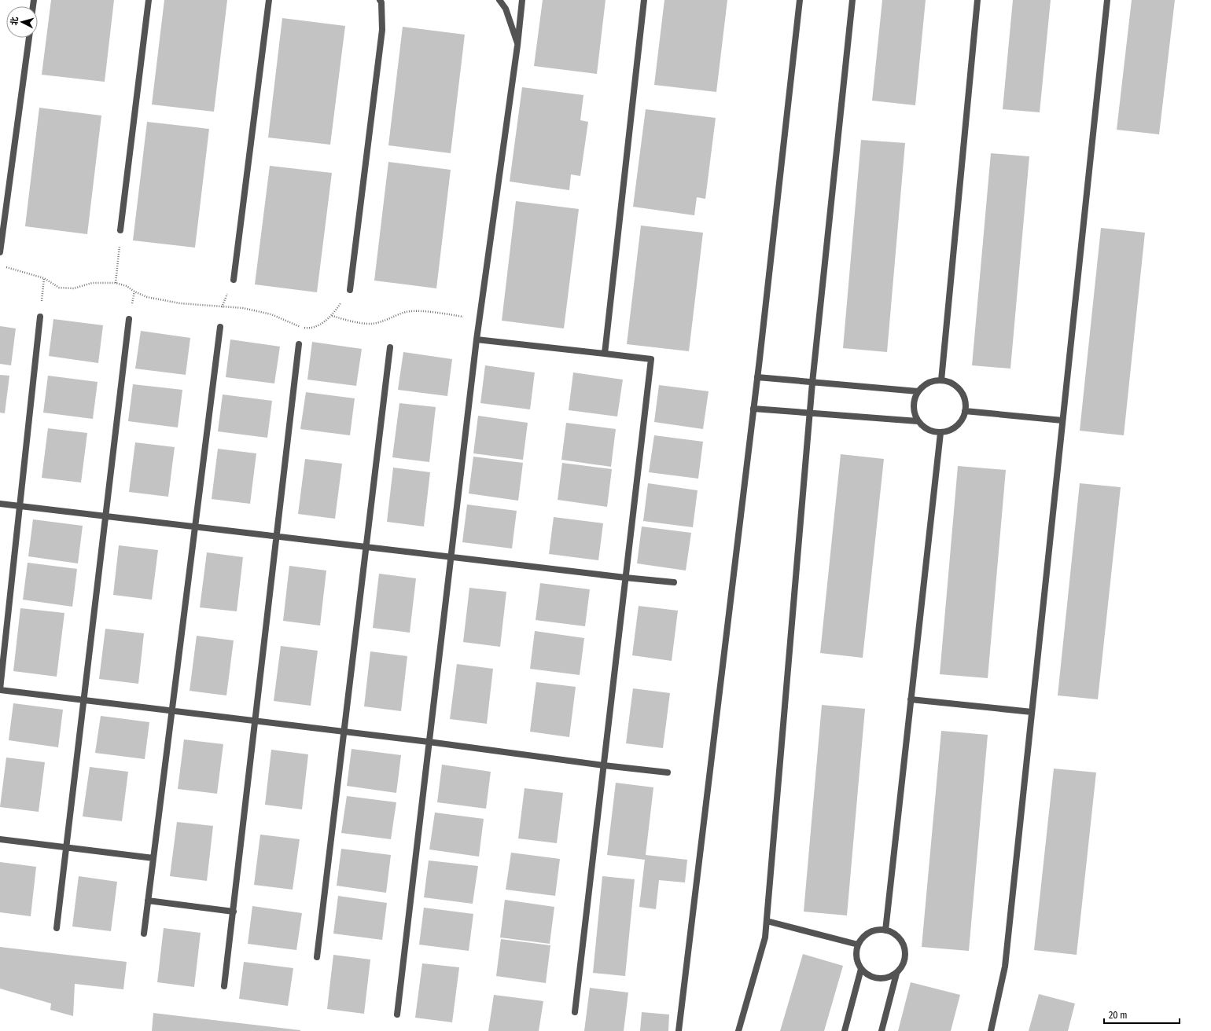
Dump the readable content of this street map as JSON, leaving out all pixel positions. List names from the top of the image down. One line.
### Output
{"scale_bar":"20 m","north":"left"}
